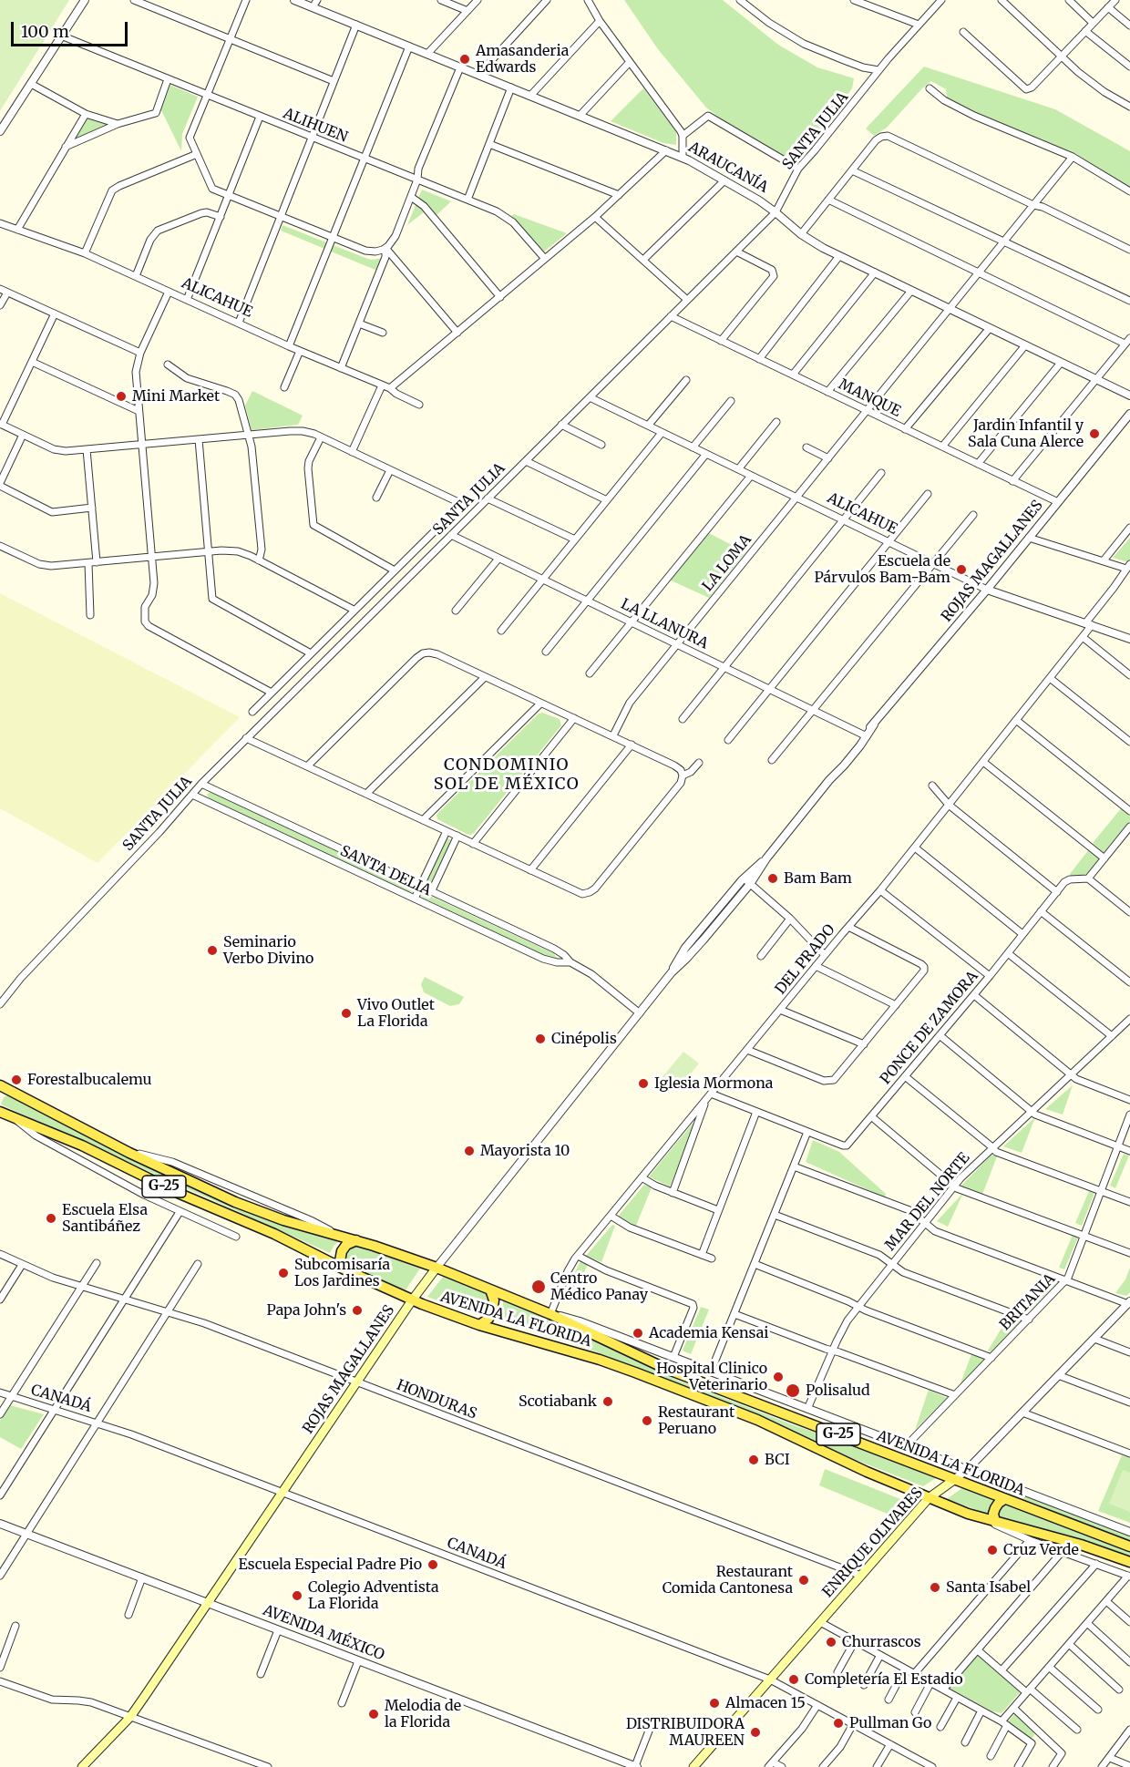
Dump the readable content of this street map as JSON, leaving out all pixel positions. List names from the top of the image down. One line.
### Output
{"streets":{"main road":["ROJAS MAGALLANES","G-25","AVENIDA LA FLORIDA","ENRIQUE OLIVARES"],"street":["ALIHUEN","SANTA JULIA","ARAUCANÍA","ALICAHUE","MANQUE","LA LOMA","LA LLANURA","SANTA DELIA","DEL PRADO","PONCE DE ZAMORA","MAR DEL NORTE","BRITANIA","CANADÁ","HONDURAS","AVENIDA MÉXICO"]},"crossings":[["SANTA JULIA","ARAUCANÍA"],["SANTA JULIA","ALICAHUE"],["SANTA JULIA","MANQUE"],["SANTA JULIA","LA LLANURA"],["SANTA JULIA","SANTA DELIA"],["ARAUCANÍA","LA LOMA"],["ALICAHUE","ROJAS MAGALLANES"],["ALICAHUE","LA LOMA"],["ALICAHUE","DEL PRADO"],["MANQUE","ROJAS MAGALLANES"],["MANQUE","LA LOMA"],["ROJAS MAGALLANES","LA LLANURA"],["ROJAS MAGALLANES","SANTA DELIA"],["ROJAS MAGALLANES","AVENIDA LA FLORIDA"],["ROJAS MAGALLANES","CANADÁ"],["ROJAS MAGALLANES","HONDURAS"],["ROJAS MAGALLANES","AVENIDA MÉXICO"],["LA LOMA","LA LLANURA"],["DEL PRADO","PONCE DE ZAMORA"],["DEL PRADO","AVENIDA LA FLORIDA"],["MAR DEL NORTE","AVENIDA LA FLORIDA"],["BRITANIA","AVENIDA LA FLORIDA"],["AVENIDA LA FLORIDA","ENRIQUE OLIVARES"],["CANADÁ","ENRIQUE OLIVARES"],["HONDURAS","ENRIQUE OLIVARES"]],"districts":["CONDOMINIO SOL DE MÉXICO"],"places":["Amasanderia Edwards","Mini Market","Jardin Infantil y Sala Cuna Alerce","Escuela de Párvulos Bam-Bam","Bam Bam","Seminario Verbo Divino","Vivo Outlet La Florida","Cinépolis","Forestalbucalemu","Iglesia Mormona","Mayorista 10","Escuela Elsa Santibáñez","Subcomisaría Los Jardines","Centro Médico Panay","Papa John's","Academia Kensai","Hospital Clinico Veterinario","Polisalud","Scotiabank","Restaurant Peruano","BCI","Cruz Verde","Escuela Especial Padre Pio","Restaurant Comida Cantonesa","Santa Isabel","Colegio Adventista La Florida","Churrascos","Completería El Estadio","Almacen 15","Melodia de la Florida","Pullman Go","DISTRIBUIDORA MAUREEN"],"scale_bar":"100 m"}
